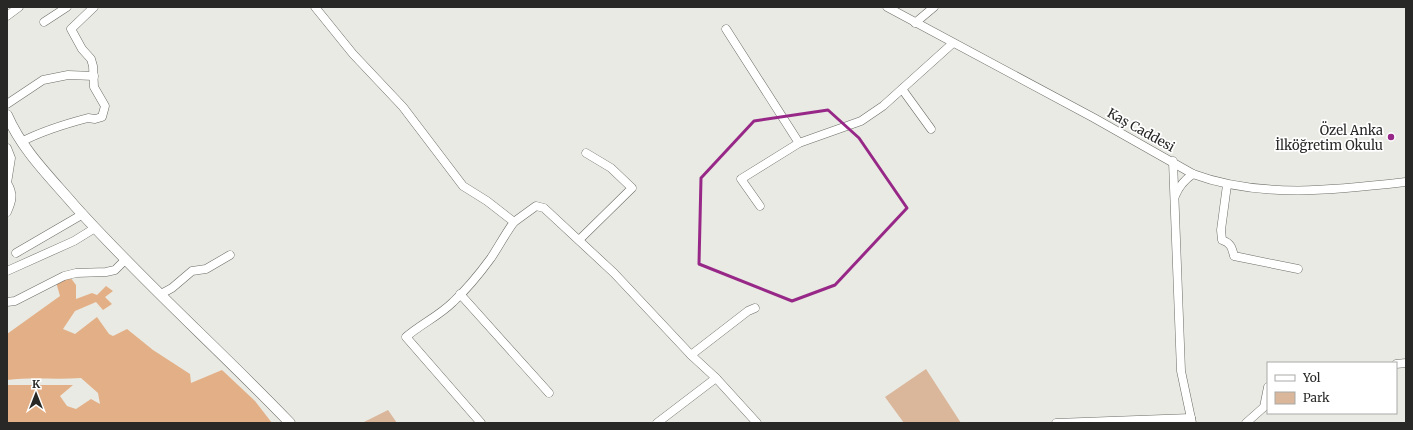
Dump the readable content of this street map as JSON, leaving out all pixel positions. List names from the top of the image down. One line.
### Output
{"streets":{"street":["Kaş Caddesi"]},"places":["Özel Anka İlköğretim Okulu"],"legend":["Yol","Park"],"north":"top"}
